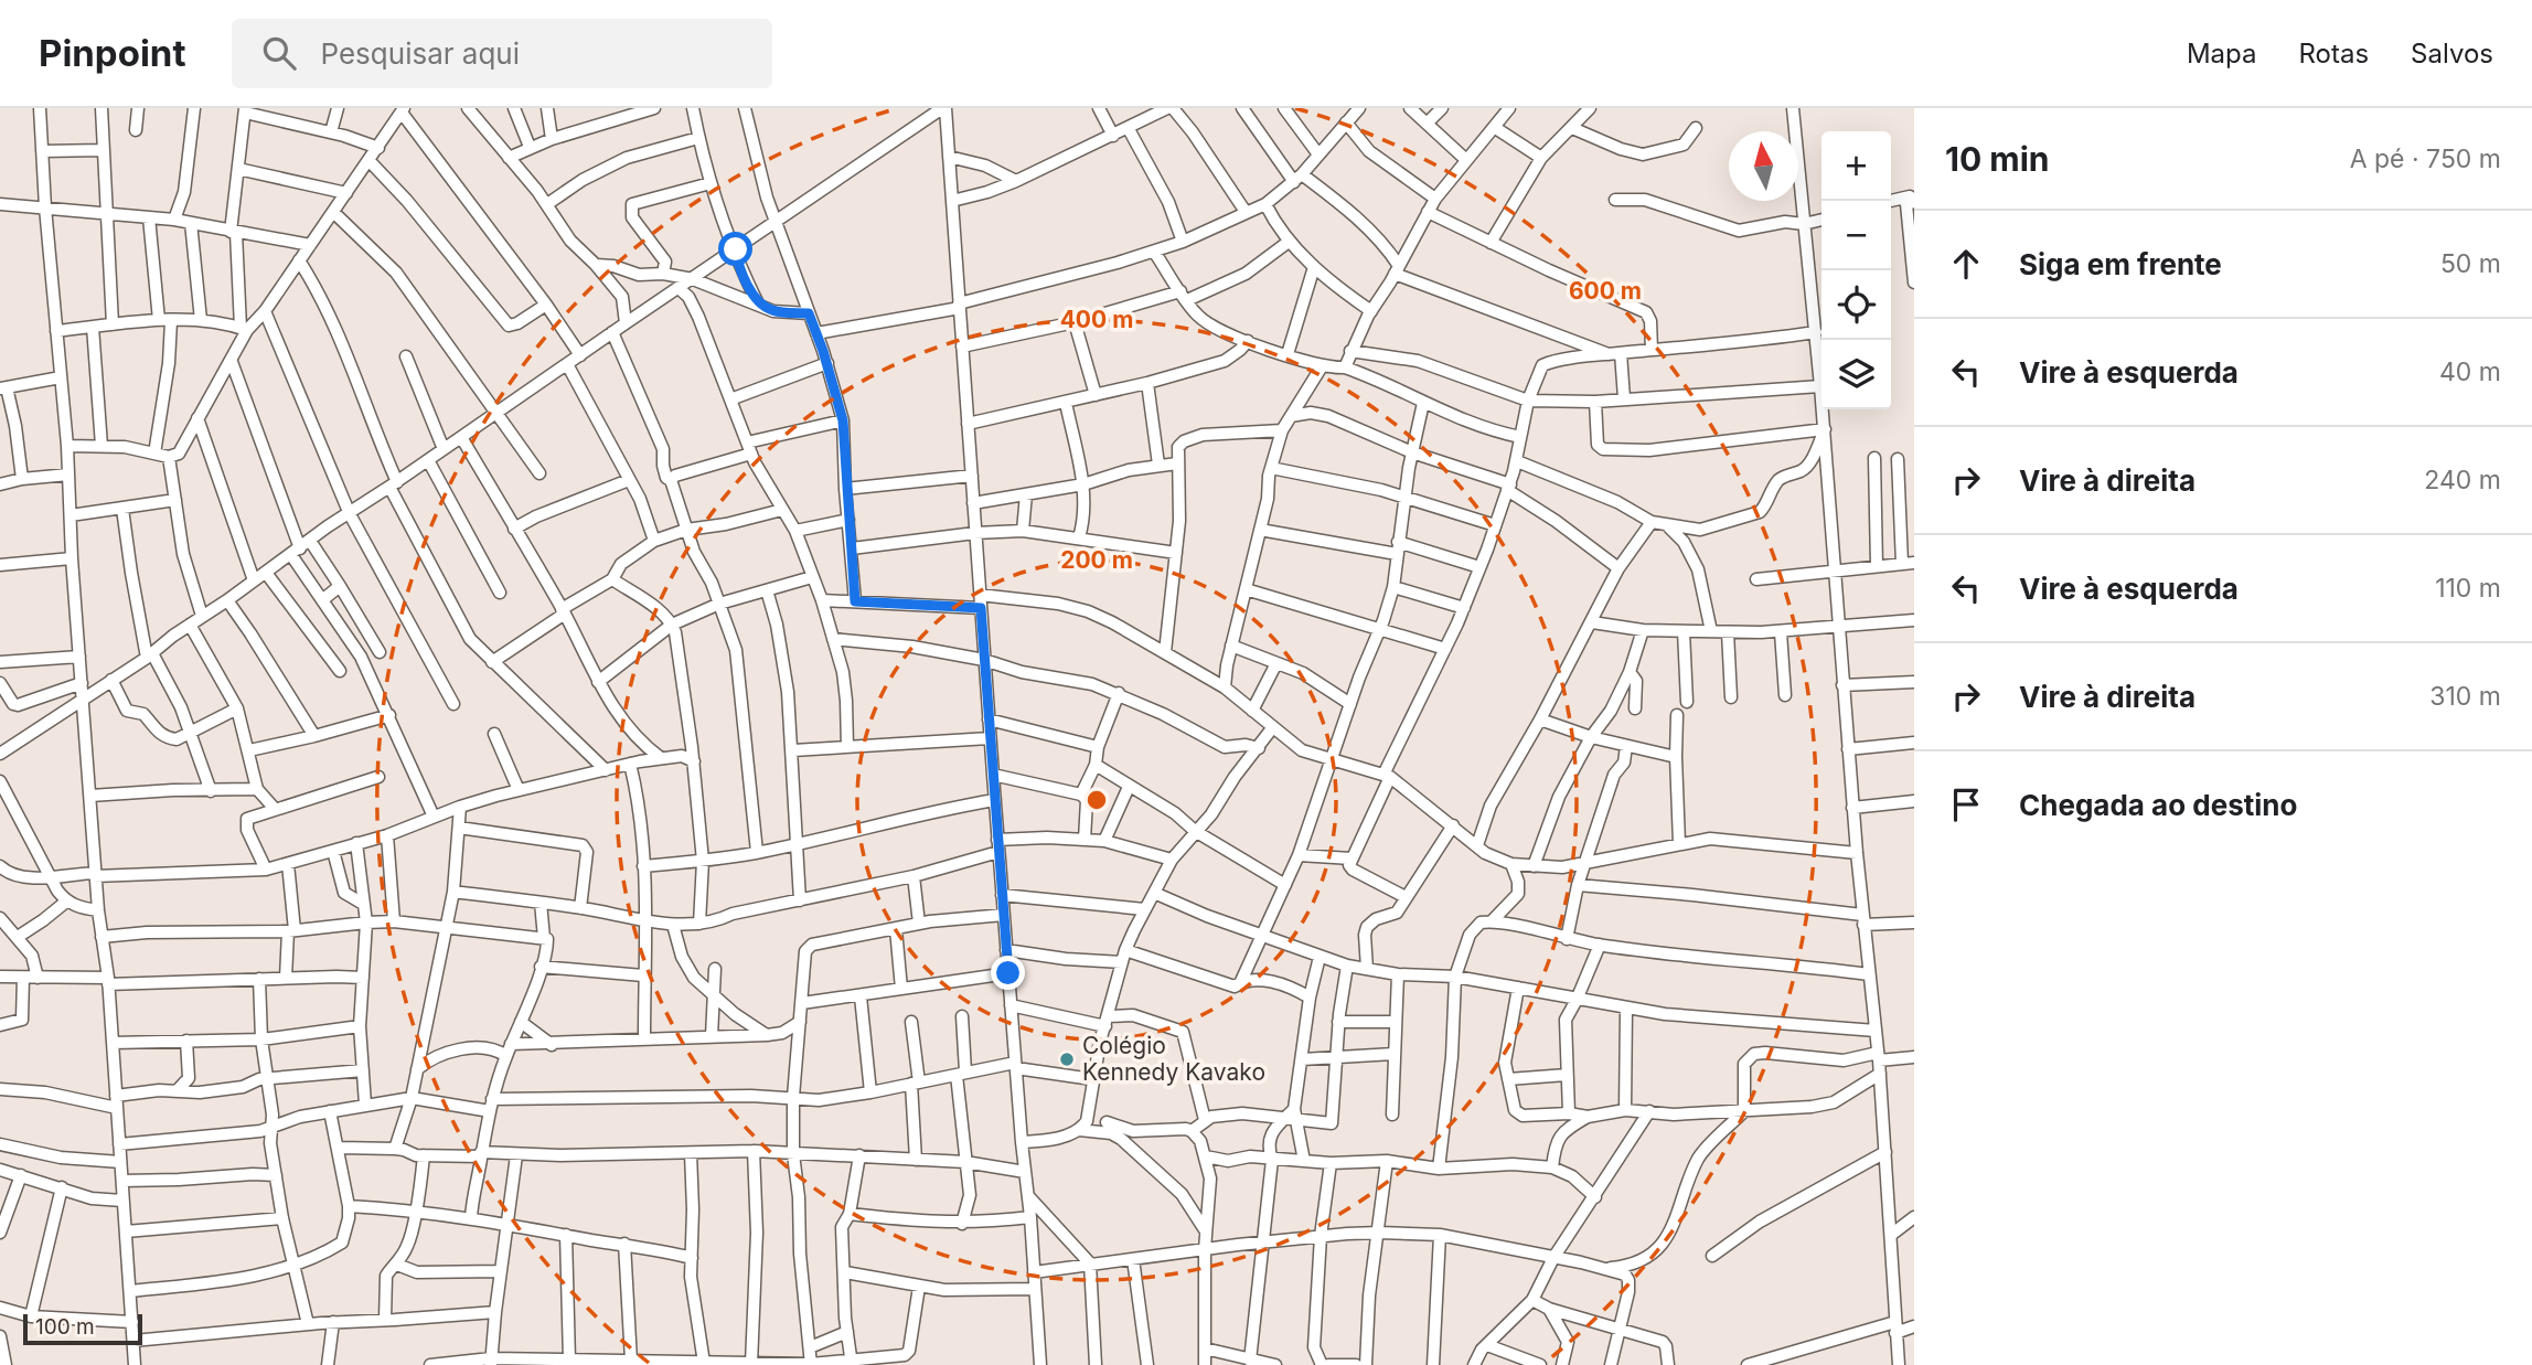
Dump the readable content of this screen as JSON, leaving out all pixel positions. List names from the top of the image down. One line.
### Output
{"places":["Colégio Kennedy Kavako"],"scale_bar":"100 m","north":"top","page":{"header":"Pinpoint","search":"Pesquisar aqui","nav":["Mapa","Rotas","Salvos"],"heading":["10 min","A pé · 750 m"],"map_buttons":["+","−"],"list":[["Siga em frente","50 m"],["Vire à esquerda","40 m"],["Vire à direita","240 m"],["Vire à esquerda","110 m"],["Vire à direita","310 m"],"Chegada ao destino"],"scale":"100 m"},"rings":["600 m","400 m","200 m"]}
